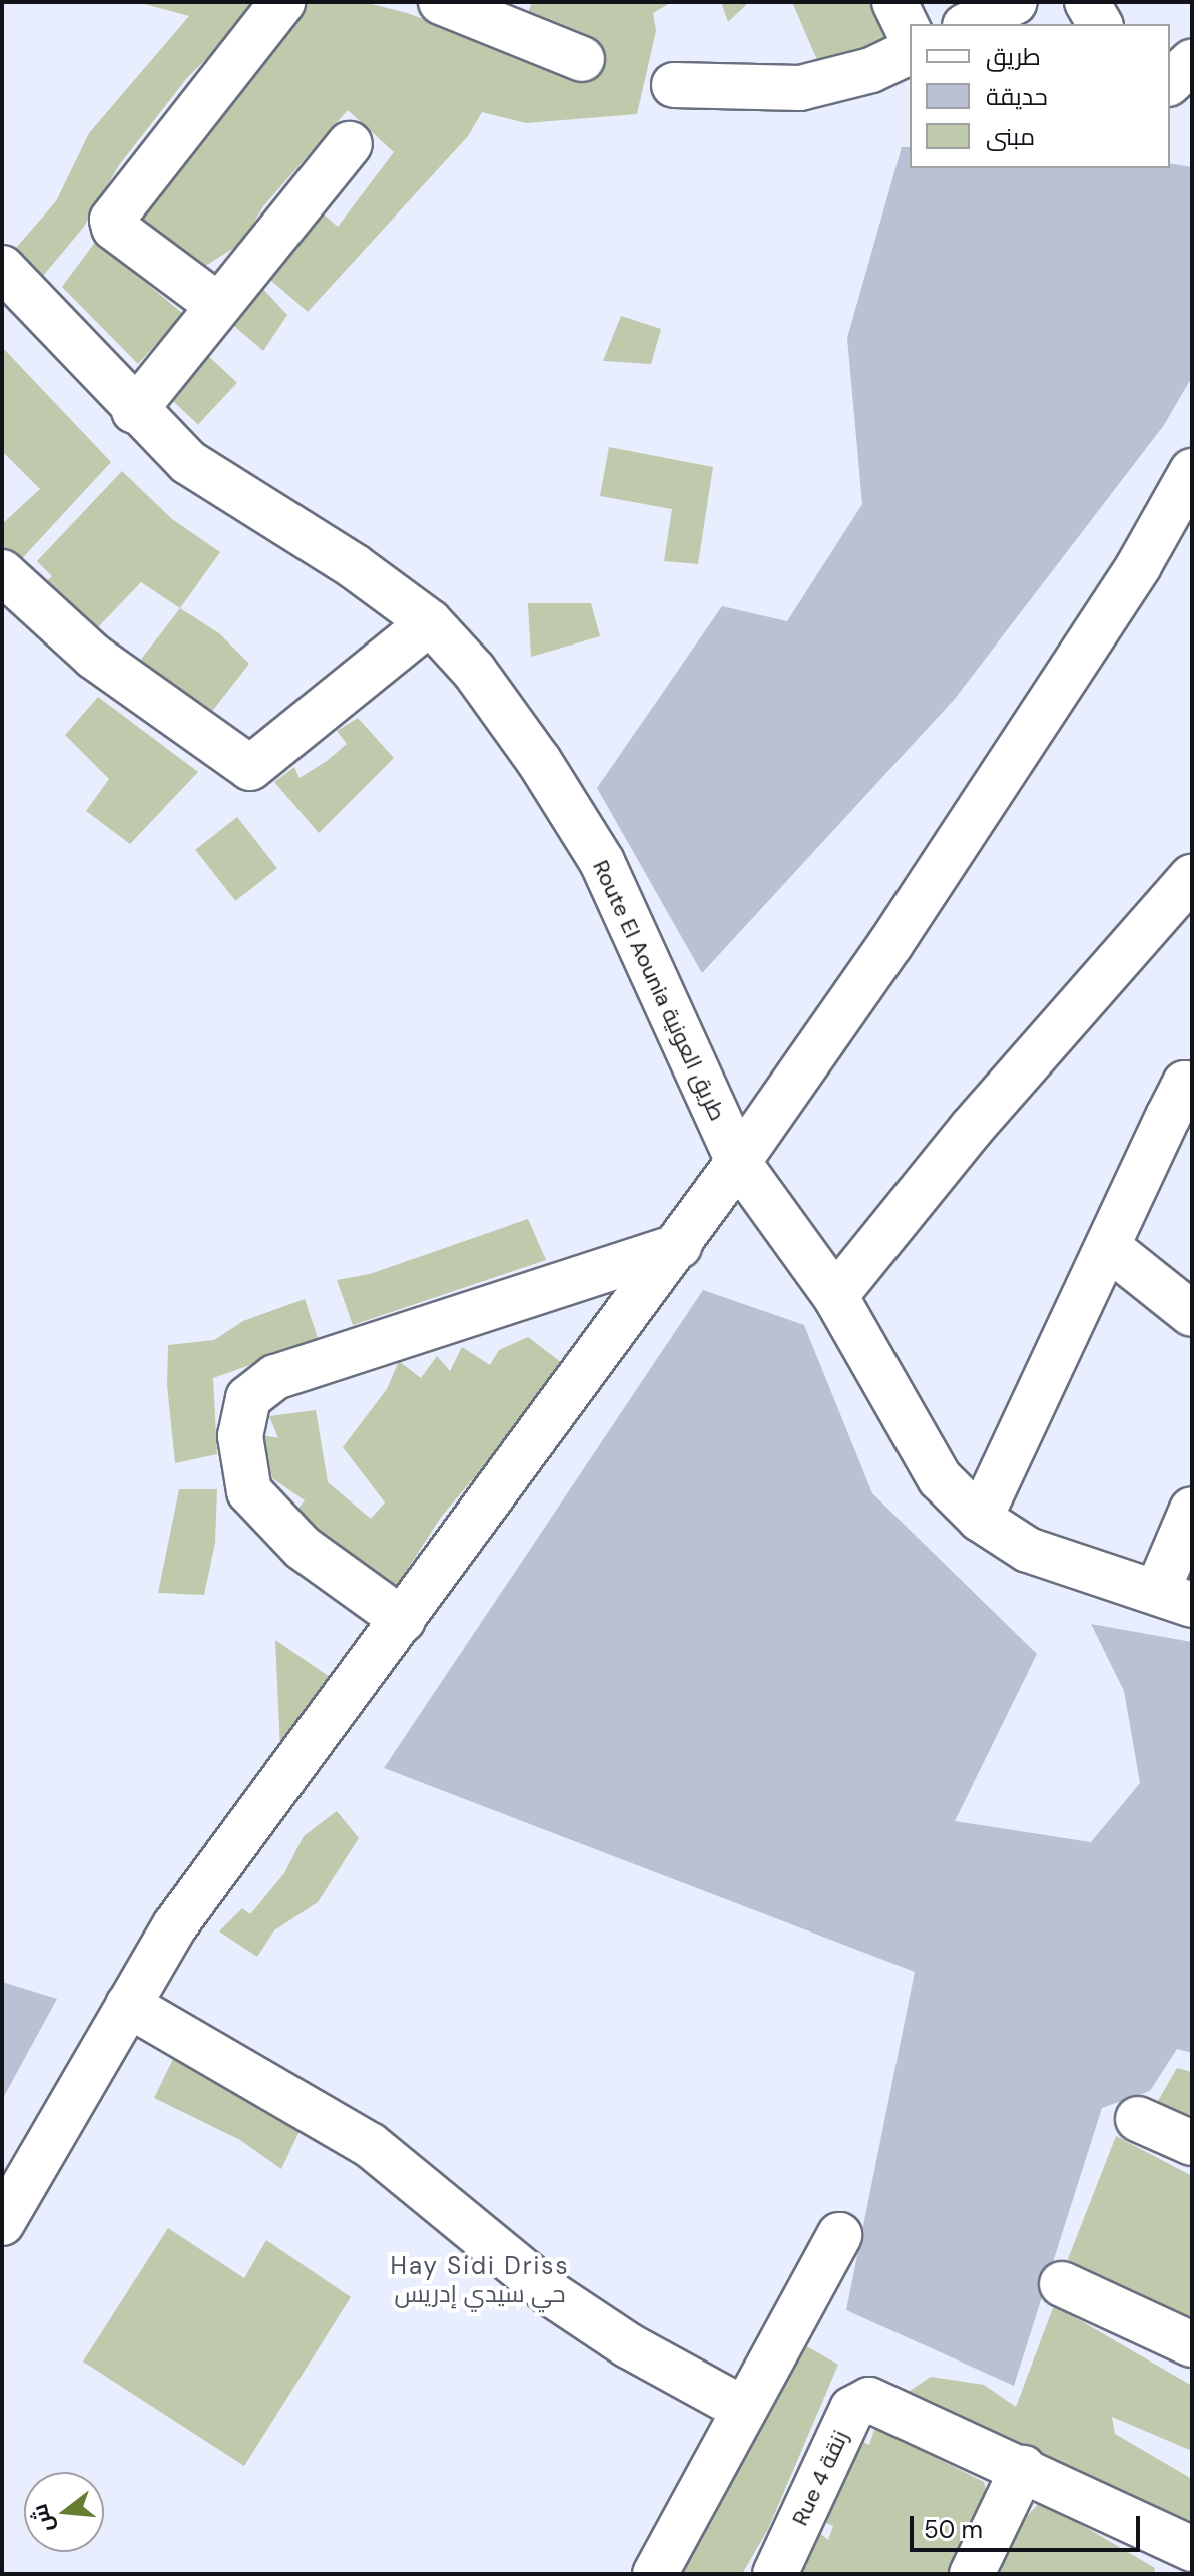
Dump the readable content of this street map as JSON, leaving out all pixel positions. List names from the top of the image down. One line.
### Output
{"streets":{"street":["Route El Aounia طريق العونية","Rue 4 زنقة"]},"districts":["Hay Sidi Driss حي سيدي إدريس"],"legend":["طريق","حديقة","مبنى"],"scale_bar":"50 m","north":"left"}
